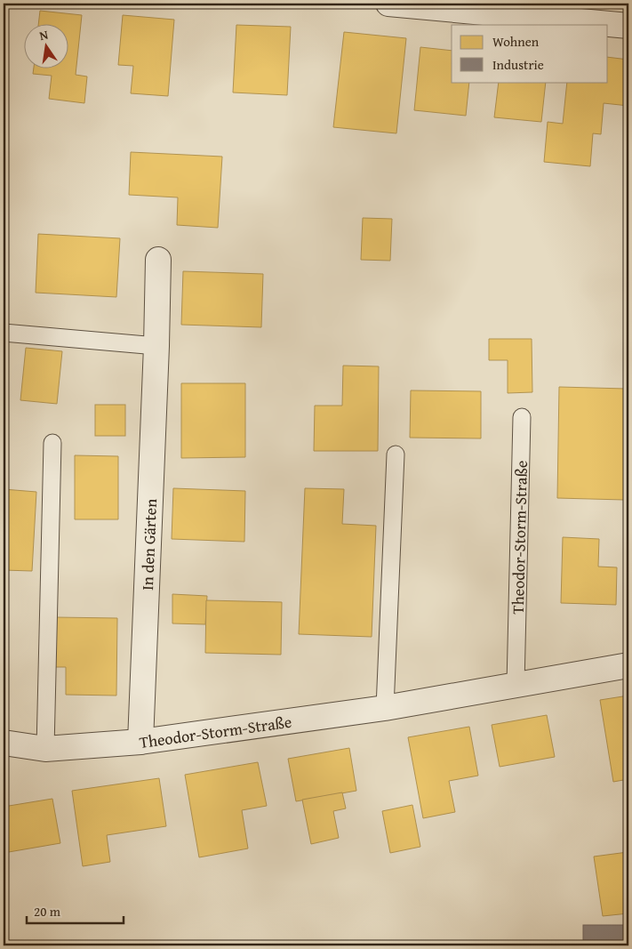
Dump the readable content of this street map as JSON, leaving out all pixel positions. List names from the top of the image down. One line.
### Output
{"streets":{"street":["Theodor-Storm-Straße","In den Gärten"]},"crossings":[["Theodor-Storm-Straße","In den Gärten"]],"legend":["Wohnen","Industrie"],"scale_bar":"20 m","north":"top"}
